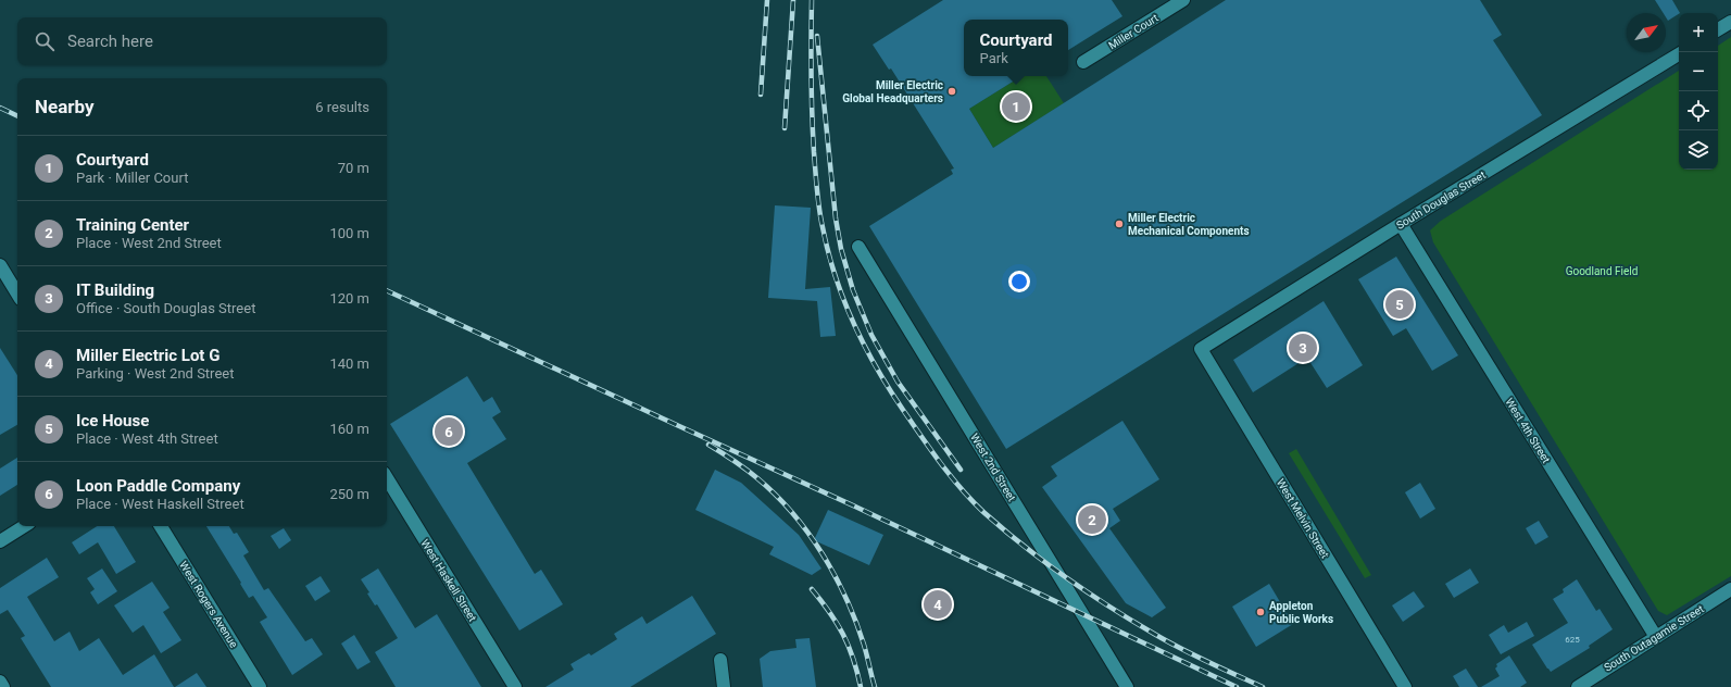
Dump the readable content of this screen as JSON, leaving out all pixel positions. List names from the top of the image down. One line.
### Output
{"streets":{"street":["Miller Court","South Douglas Street","West 4th Street","West 2nd Street","West Melvin Street","West Haskell Street","West Rogers Avenue","South Outagamie Street"]},"crossings":[["South Douglas Street","West 4th Street"],["South Douglas Street","West Melvin Street"],["West 4th Street","South Outagamie Street"]],"parks":["Goodland Field"],"places":["Miller Electric Global Headquarters","Miller Electric Mechanical Components","Appleton Public Works"],"house_numbers":["625"],"north":"top right","page":{"map_buttons":["+","−"],"search":"Search here","popup":["Courtyard","Park"],"heading":["Nearby","6 results"],"pins":["1","5","3","6","2","4"],"list":[{"mark":"1","name":"Courtyard","note":"Park · Miller Court","value":"70 m"},{"mark":"2","name":"Training Center","note":"Place · West 2nd Street","value":"100 m"},{"mark":"3","name":"IT Building","note":"Office · South Douglas Street","value":"120 m"},{"mark":"4","name":"Miller Electric Lot G","note":"Parking · West 2nd Street","value":"140 m"},{"mark":"5","name":"Ice House","note":"Place · West 4th Street","value":"160 m"},{"mark":"6","name":"Loon Paddle Company","note":"Place · West Haskell Street","value":"250 m"}]}}
